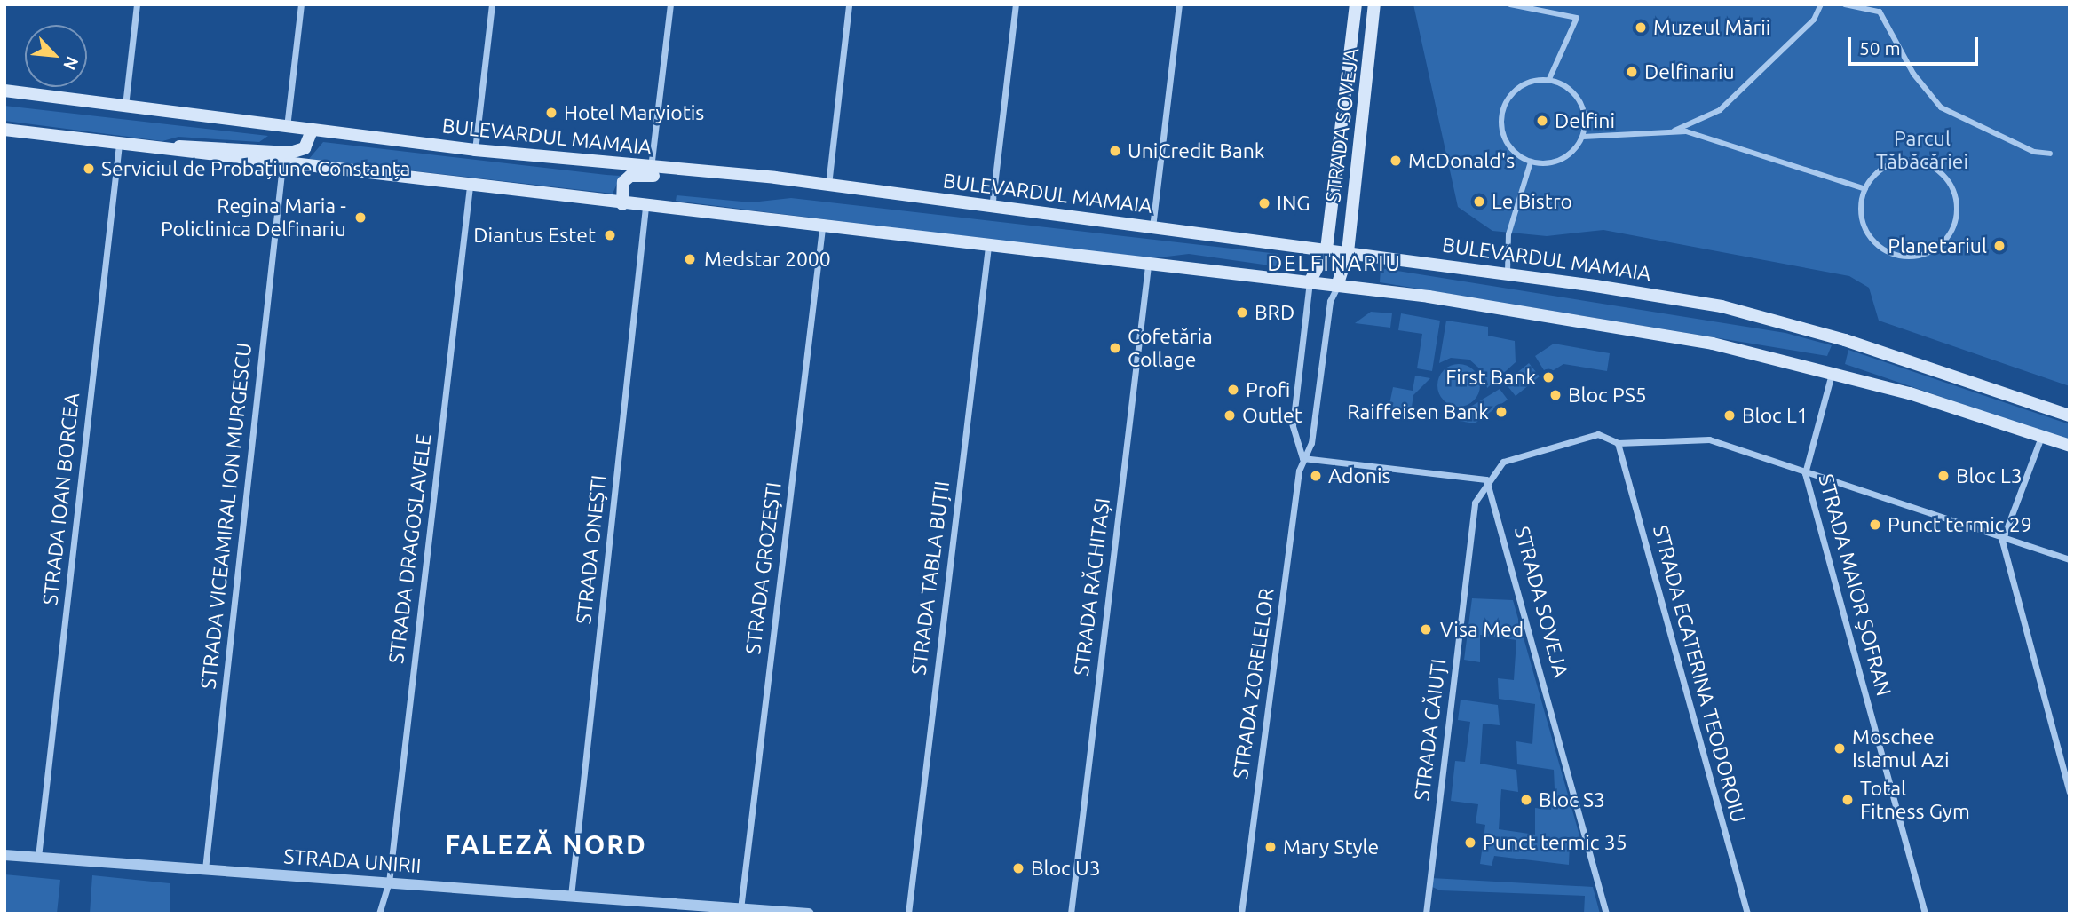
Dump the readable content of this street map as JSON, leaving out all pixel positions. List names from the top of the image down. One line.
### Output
{"streets":{"main road":["STRADA SOVEJA","BULEVARDUL MAMAIA"],"street":["STRADA IOAN BORCEA","STRADA VICEAMIRAL ION MURGESCU","STRADA DRAGOSLAVELE","STRADA ONEȘTI","STRADA GROZEȘTI","STRADA TABLA BUȚII","STRADA MAIOR ȘOFRAN","STRADA RĂCHITAȘI","STRADA ECATERINA TEODOROIU","STRADA ZORELELOR","STRADA CĂIUȚI","STRADA UNIRII"]},"crossings":[["STRADA SOVEJA","BULEVARDUL MAMAIA"],["STRADA SOVEJA","STRADA ZORELELOR"],["STRADA SOVEJA","STRADA CĂIUȚI"],["STRADA IOAN BORCEA","STRADA UNIRII"],["STRADA VICEAMIRAL ION MURGESCU","STRADA UNIRII"],["STRADA DRAGOSLAVELE","STRADA UNIRII"],["STRADA ONEȘTI","STRADA UNIRII"],["STRADA GROZEȘTI","STRADA UNIRII"]],"districts":["DELFINARIU","FALEZĂ NORD"],"parks":["Parcul Tăbăcăriei"],"places":["Muzeul Mării","Delfinariu","Hotel Maryiotis","Delfini","UniCredit Bank","McDonald's","Serviciul de Probațiune Constanța","Le Bistro","ING","Regina Maria - Policlinica Delfinariu","Diantus Estet","Planetariul","Medstar 2000","BRD","Cofetăria Collage","First Bank","Profi","Bloc PS5","Raiffeisen Bank","Outlet","Bloc L1","Adonis","Bloc L3","Punct termic 29","Visa Med","Moschee Islamul Azi","Bloc S3","Total Fitness Gym","Punct termic 35","Mary Style","Bloc U3"],"scale_bar":"50 m","north":"bottom right"}
